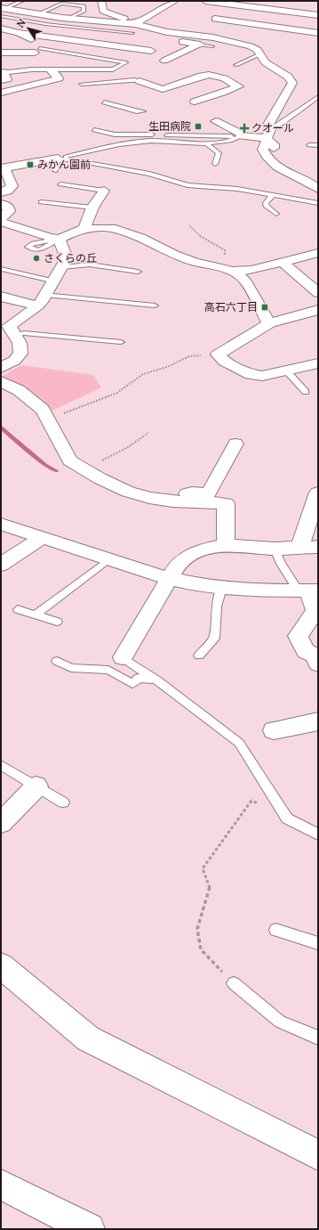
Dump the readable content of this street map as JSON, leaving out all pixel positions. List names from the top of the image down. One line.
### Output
{"places":{"transit":["生田病院","みかん園前","高石六丁目"],"health":["クオール"],"other":["さくらの丘"]},"north":"top left"}
